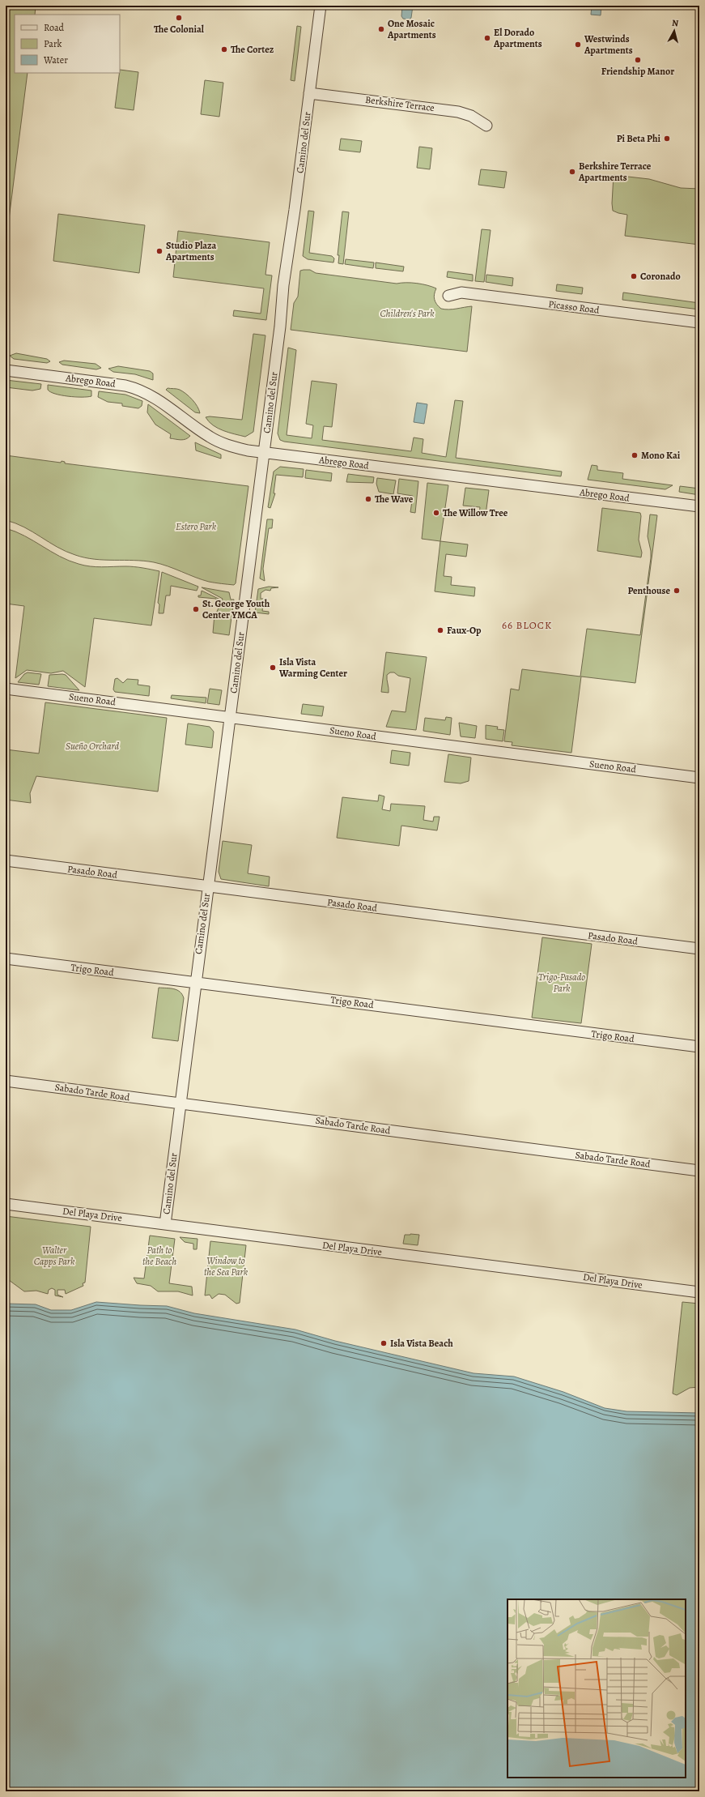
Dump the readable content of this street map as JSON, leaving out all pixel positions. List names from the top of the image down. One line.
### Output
{"streets":{"street":["Berkshire Terrace","Camino del Sur","Picasso Road","Abrego Road","Sueno Road","Pasado Road","Trigo Road","Sabado Tarde Road","Del Playa Drive"]},"crossings":[["Berkshire Terrace","Camino del Sur"],["Camino del Sur","Abrego Road"],["Camino del Sur","Sueno Road"],["Camino del Sur","Pasado Road"],["Camino del Sur","Trigo Road"],["Camino del Sur","Sabado Tarde Road"],["Camino del Sur","Del Playa Drive"]],"districts":["66 BLOCK"],"parks":["Children's Park","Estero Park","Sueño Orchard","Trigo-Pasado Park","Walter Capps Park","Path to the Beach","Window to the Sea Park"],"places":["The Colonial","One Mosaic Apartments","El Dorado Apartments","Westwinds Apartments","The Cortez","Friendship Manor","Pi Beta Phi","Berkshire Terrace Apartments","Studio Plaza Apartments","Coronado","Mono Kai","The Wave","The Willow Tree","Penthouse","St. George Youth Center YMCA","Faux-Op","Isla Vista Warming Center","Isla Vista Beach"],"legend":["Road","Park","Water"],"north":"top"}
